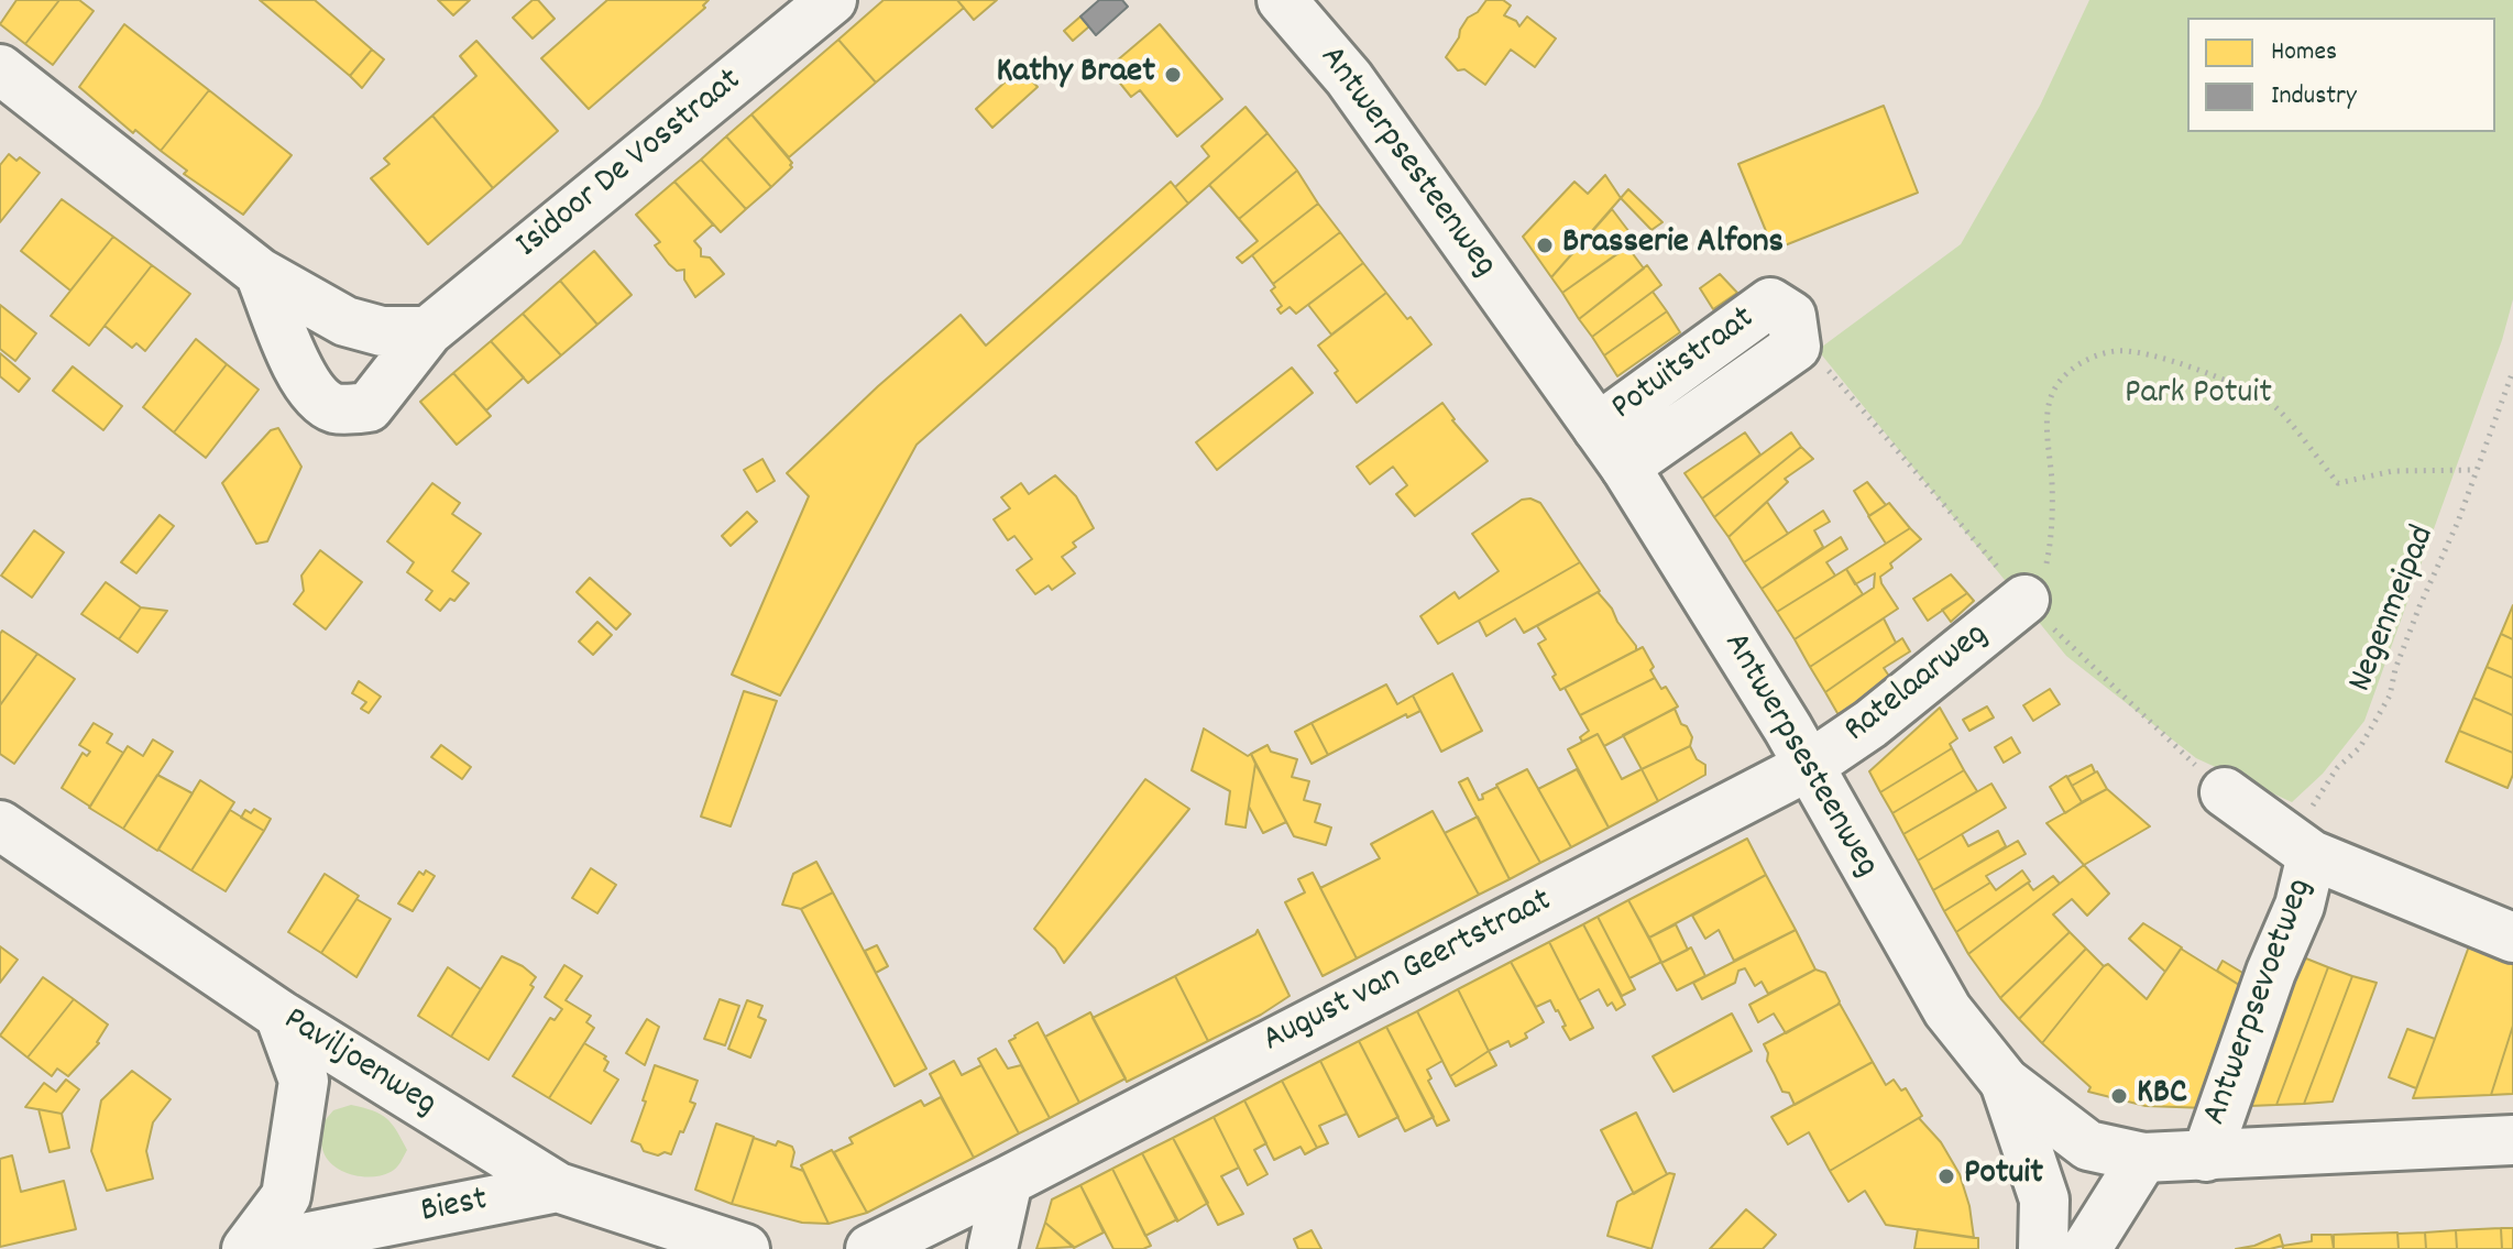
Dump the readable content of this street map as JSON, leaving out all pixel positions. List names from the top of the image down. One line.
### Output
{"streets":{"street":["Antwerpsesteenweg","Isidoor De Vosstraat","Potuitstraat","Ratelaarweg","August van Geertstraat","Antwerpsevoetweg","Paviljoenweg","Biest"],"path":["Negenmeipad"]},"crossings":[["Antwerpsesteenweg","Potuitstraat"],["Antwerpsesteenweg","Ratelaarweg"],["Antwerpsesteenweg","August van Geertstraat"],["Antwerpsesteenweg","Antwerpsevoetweg"],["Negenmeipad","Antwerpsevoetweg"],["Ratelaarweg","August van Geertstraat"],["Paviljoenweg","Biest"]],"parks":["Park Potuit"],"places":["Kathy Braet","Brasserie Alfons","KBC","Potuit"],"legend":["Homes","Industry"]}
